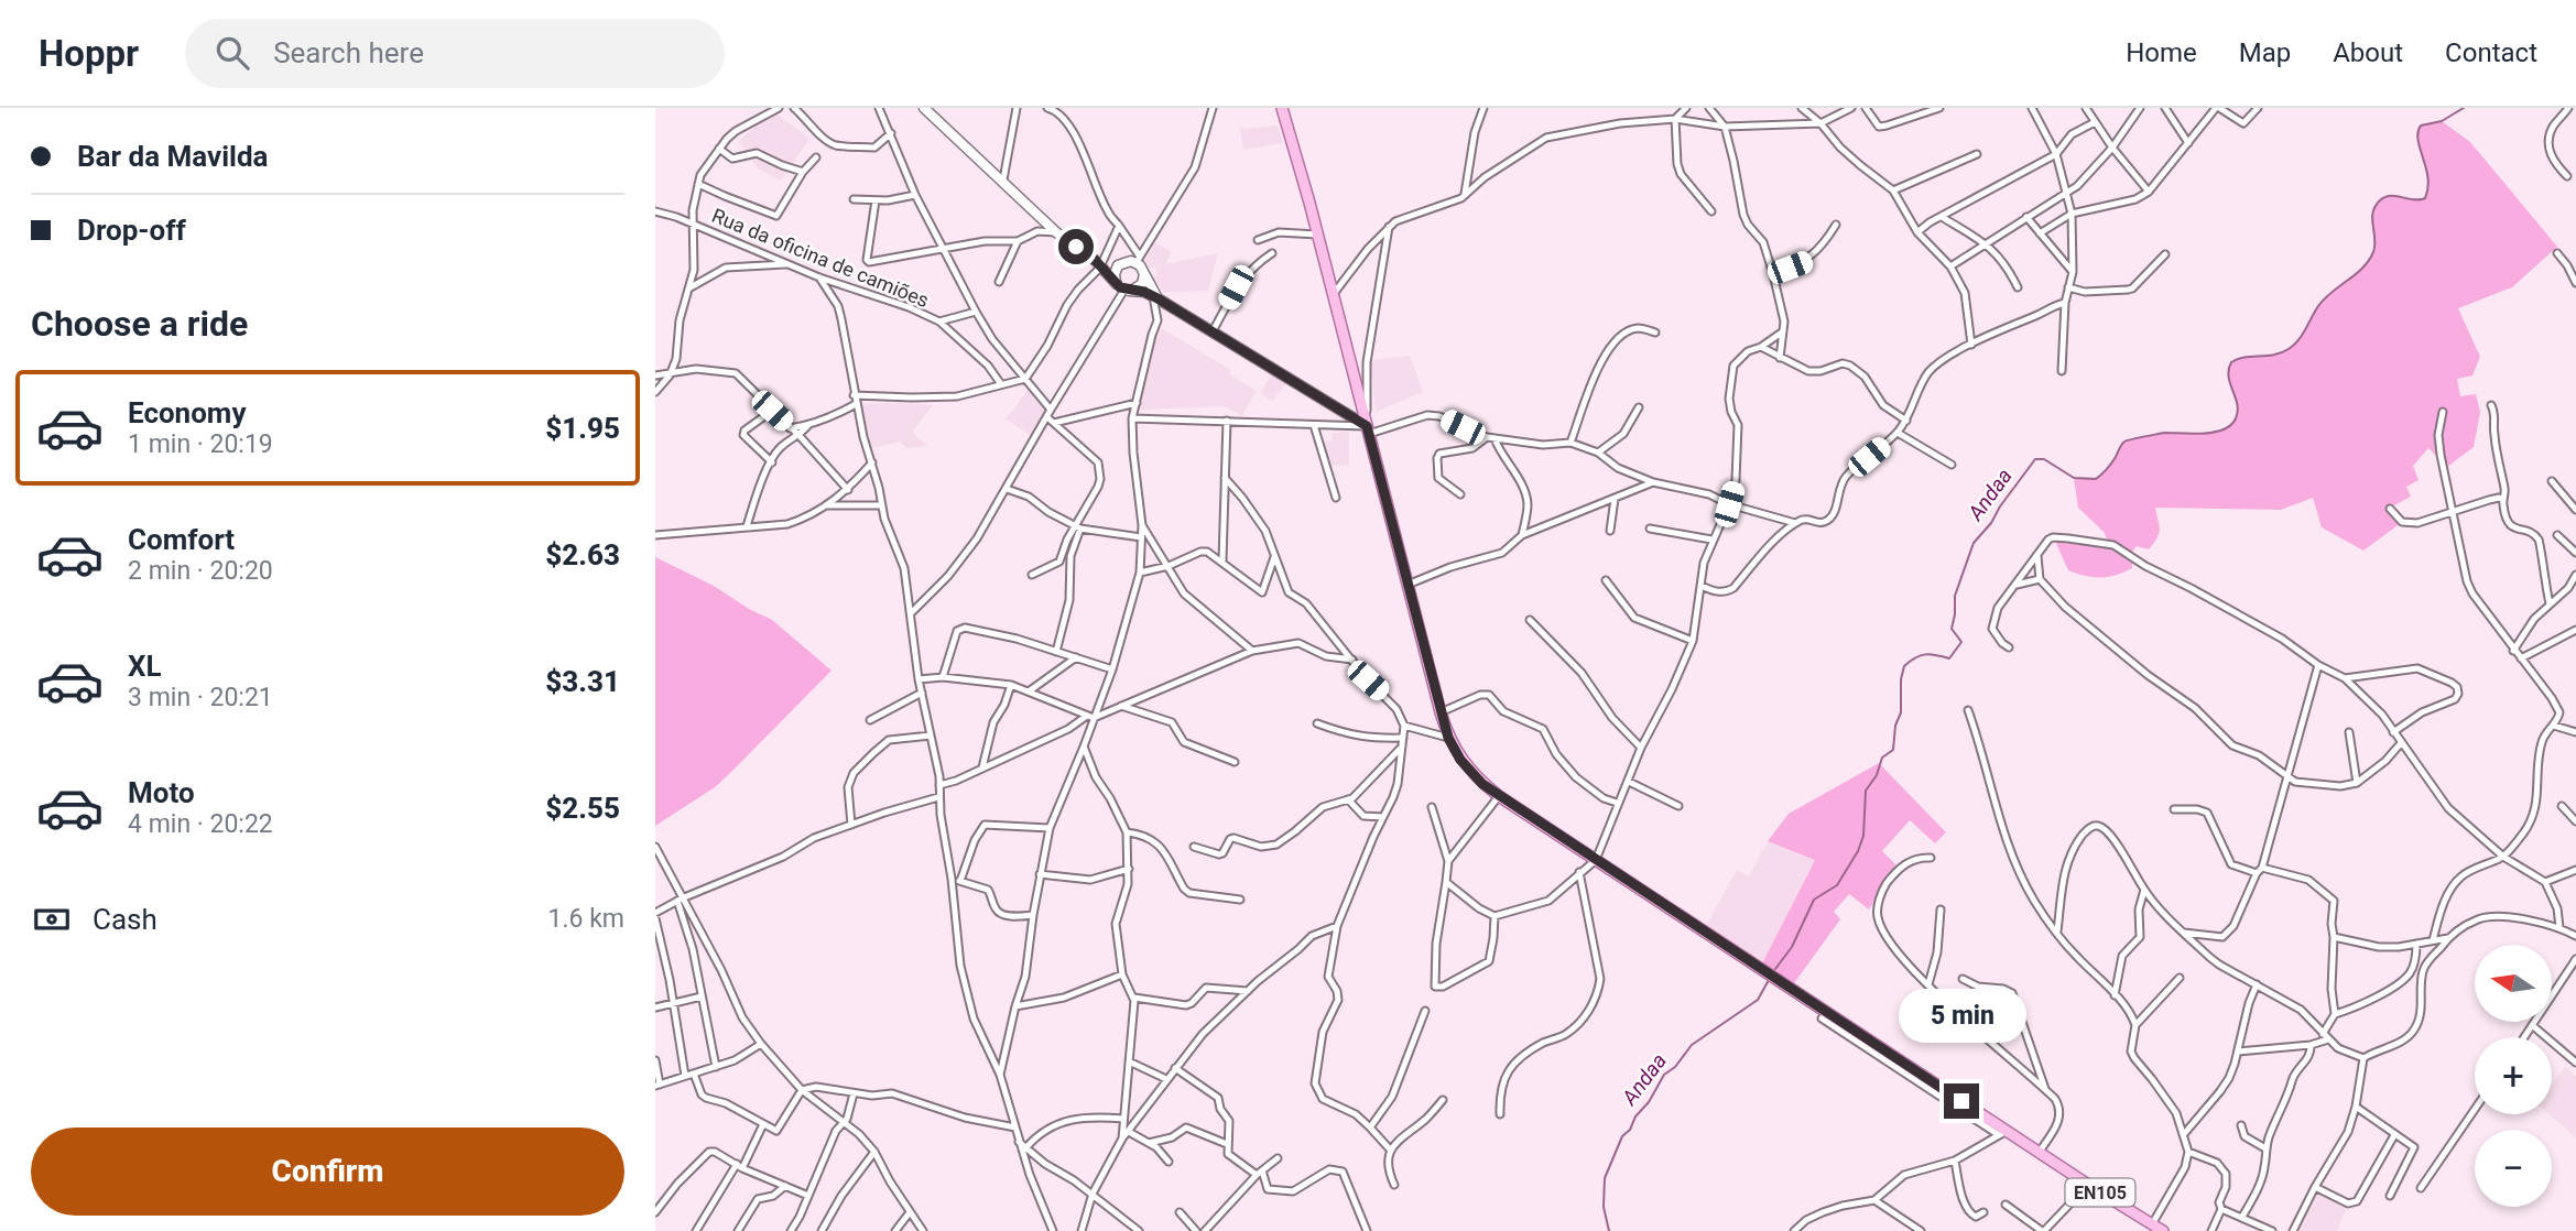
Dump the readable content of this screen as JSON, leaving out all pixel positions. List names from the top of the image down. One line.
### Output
{"streets":{"main road":["EN105"],"street":["Rua da oficina de camiões"]},"water":["Andaa"],"north":"left","page":{"header":"Hoppr","search":"Search here","nav":["Home","Map","About","Contact"],"banner":["Bar da Mavilda","Drop-off"],"heading":"Choose a ride","list":[{"name":"Economy","note":"1 min · 20:19","value":"$1.95"},{"name":"Comfort","note":"2 min · 20:20","value":"$2.63"},{"name":"XL","note":"3 min · 20:21","value":"$3.31"},{"name":"Moto","note":"4 min · 20:22","value":"$2.55"}],"pay":["Cash","1.6 km"],"map_buttons":["+","−"],"bubble":"5 min","buttons":"Confirm"}}
